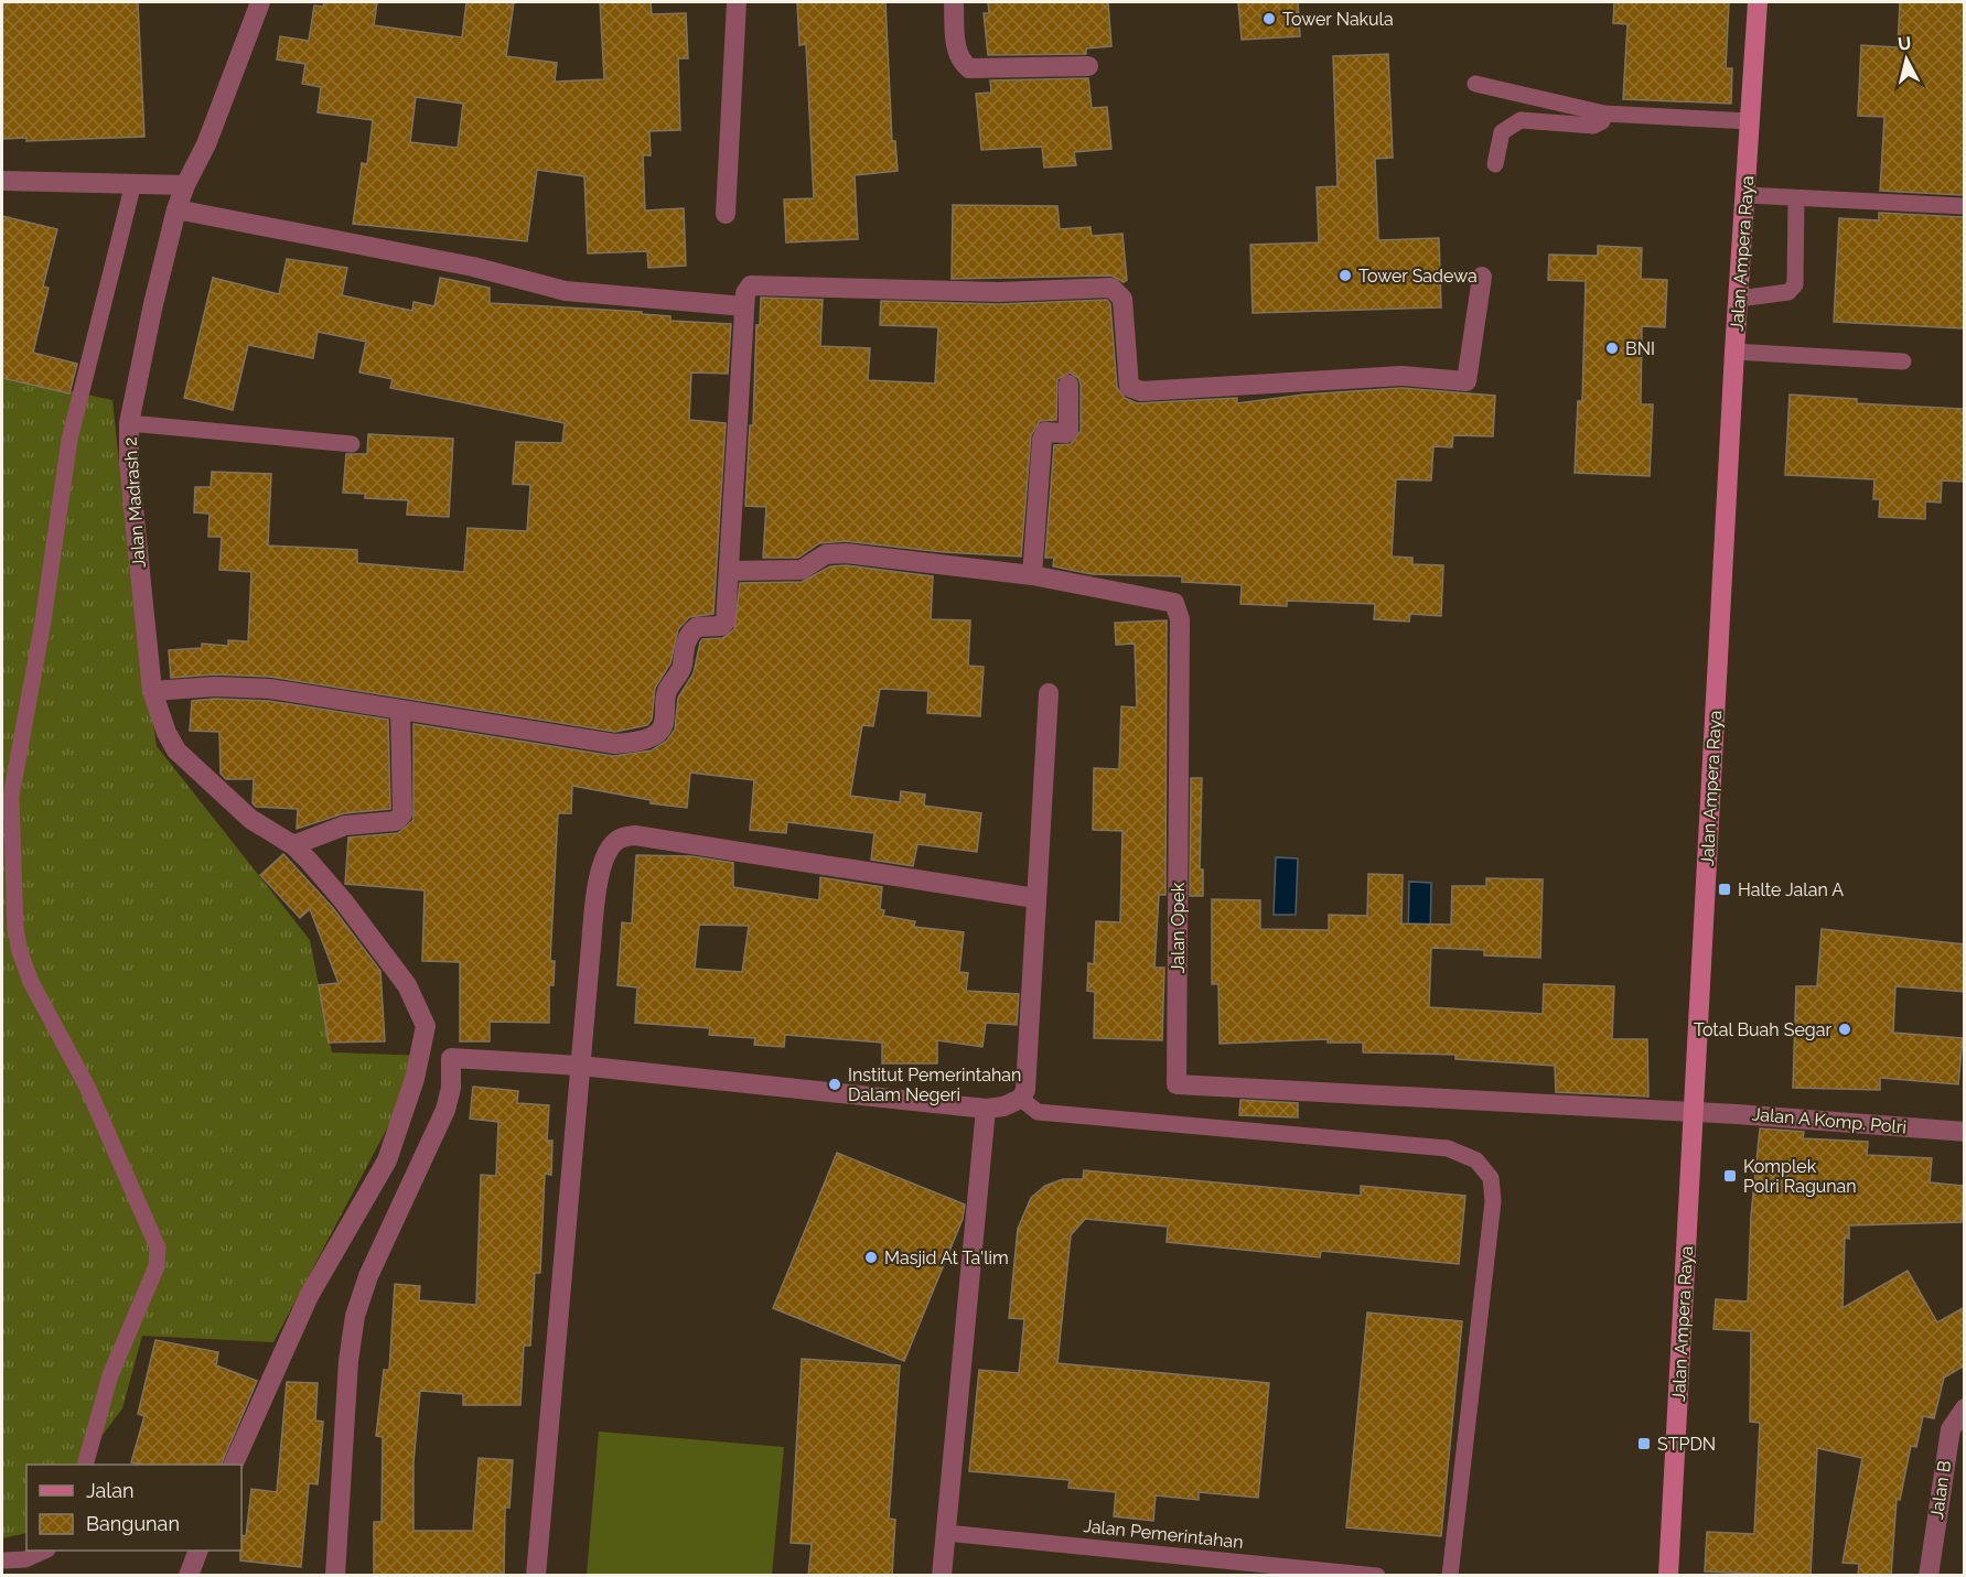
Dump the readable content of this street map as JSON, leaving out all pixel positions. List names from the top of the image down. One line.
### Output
{"streets":{"street":["Jalan Ampera Raya","Jalan Madrash 2","Jalan Opek","Jalan A Komp. Polri","Jalan B"],"lane":["Jalan Pemerintahan"]},"crossings":[["Jalan Ampera Raya","Jalan Opek"],["Jalan Ampera Raya","Jalan A Komp. Polri"],["Jalan Opek","Jalan A Komp. Polri"]],"places":{"other":["Tower Nakula","Tower Sadewa","BNI","Total Buah Segar","Institut Pemerintahan Dalam Negeri","Masjid At Ta'lim"],"transit":["Halte Jalan A","Komplek Polri Ragunan","STPDN"]},"legend":["Jalan","Bangunan"],"north":"top"}
